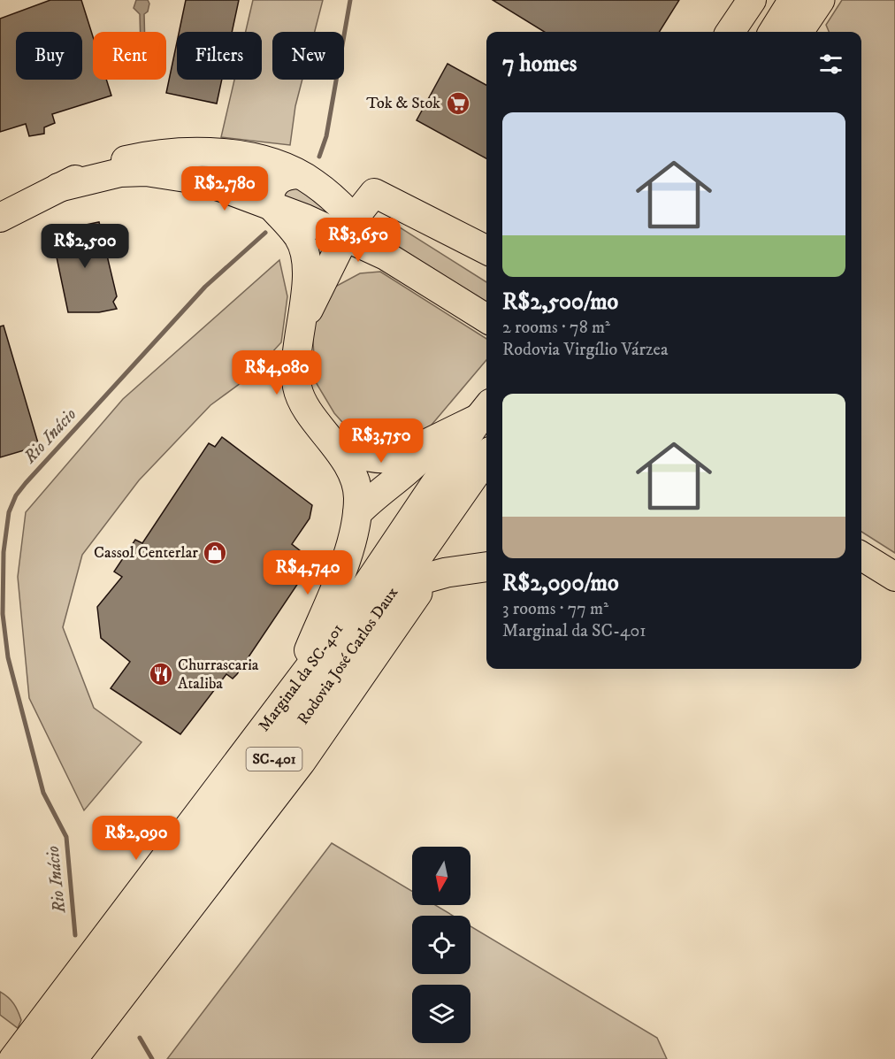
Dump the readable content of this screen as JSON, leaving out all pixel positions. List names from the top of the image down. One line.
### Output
{"streets":{"highway":["Rodovia José Carlos Daux","SC-401"],"main road":["Marginal da SC-401"]},"water":["Rio Inácio"],"places":{"supermarket":["Tok & Stok"],"shop":["Cassol Centerlar"],"restaurant":["Churrascaria Ataliba"]},"north":"bottom","page":{"chip":["Buy","Rent","Filters","New"],"heading":"7 homes","list":[{"name":"R$2,500/mo","note":"2 rooms · 78 m² · Rodovia Virgílio Várzea"},{"name":"R$2,090/mo","note":"3 rooms · 77 m² · Marginal da SC-401"}],"price":["R$2,780","R$3,650","R$2,500","R$4,080","R$3,750","R$4,740","R$2,090"]}}
